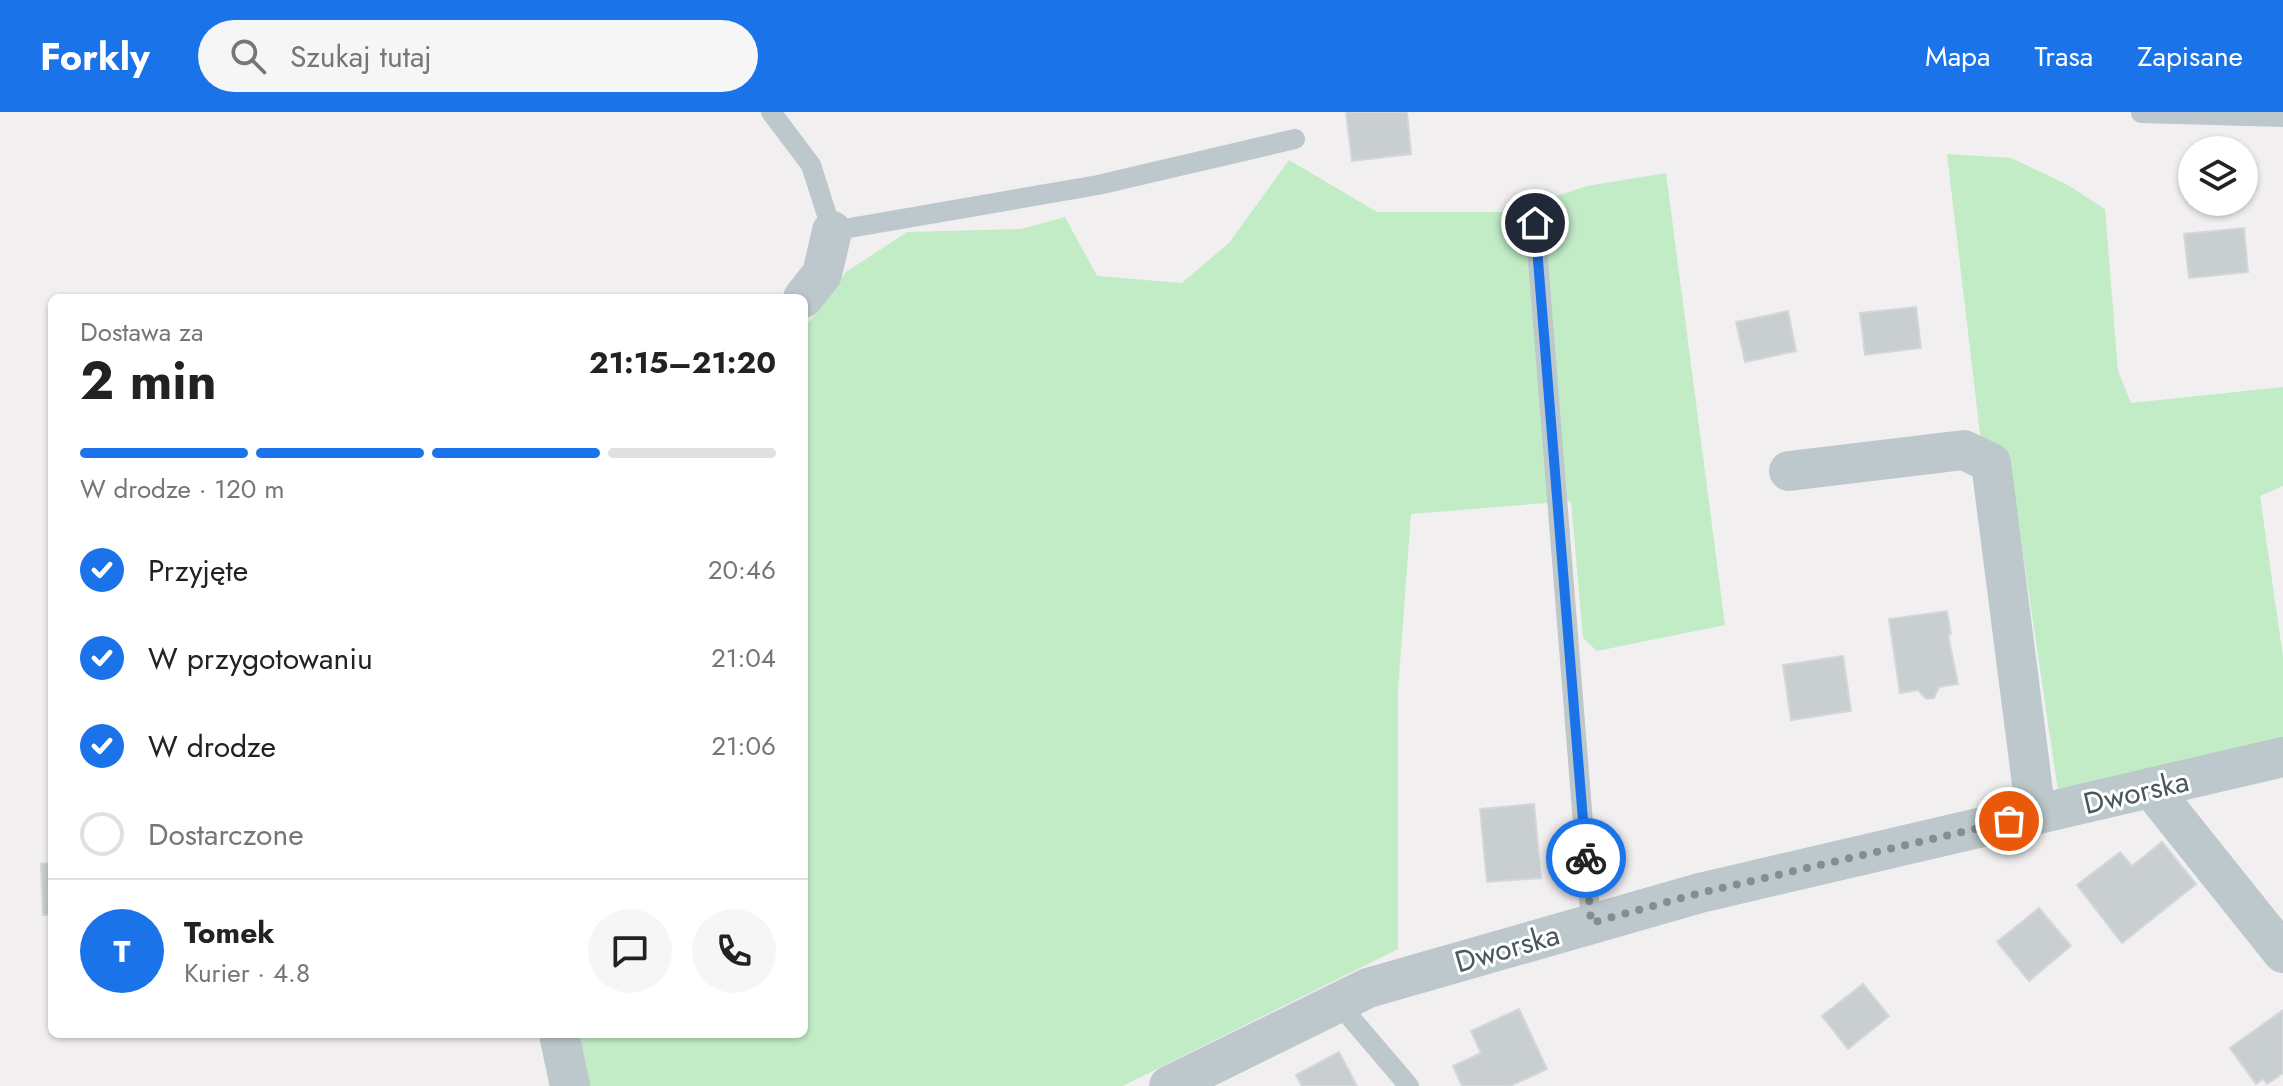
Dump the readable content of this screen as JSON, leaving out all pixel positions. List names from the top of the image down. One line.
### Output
{"streets":{"street":["Dworska"]},"page":{"header":"Forkly","search":"Szukaj tutaj","nav":["Mapa","Trasa","Zapisane"],"heading":["2 min","Dostawa za","21:15–21:20"],"panel":["Tomek","Kurier · 4.8"],"bar":"W drodze · 120 m","list":[["Przyjęte","20:46"],["W przygotowaniu","21:04"],["W drodze","21:06"],"Dostarczone"],"round":"T"}}
